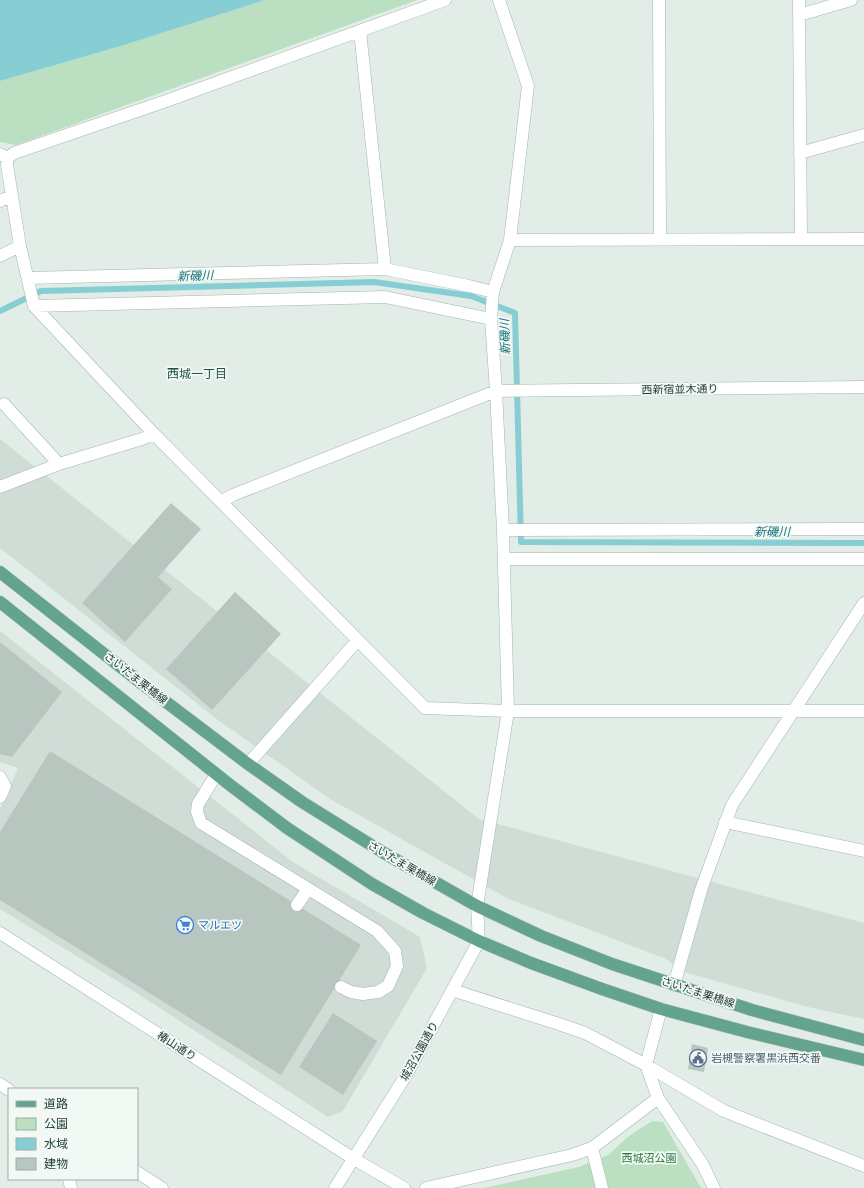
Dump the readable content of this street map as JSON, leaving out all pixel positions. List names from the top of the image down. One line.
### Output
{"streets":{"main road":["さいたま栗橋線"],"street":["西新宿並木通り","椿山通り","城沼公園通り"]},"crossings":[["椿山通り","城沼公園通り"]],"districts":["西城一丁目"],"water":["新磯川"],"parks":["西城沼公園"],"places":{"supermarket":["マルエツ"],"public building":["岩槻警察署黒浜西交番"]},"legend":["道路","公園","水域","建物"]}
